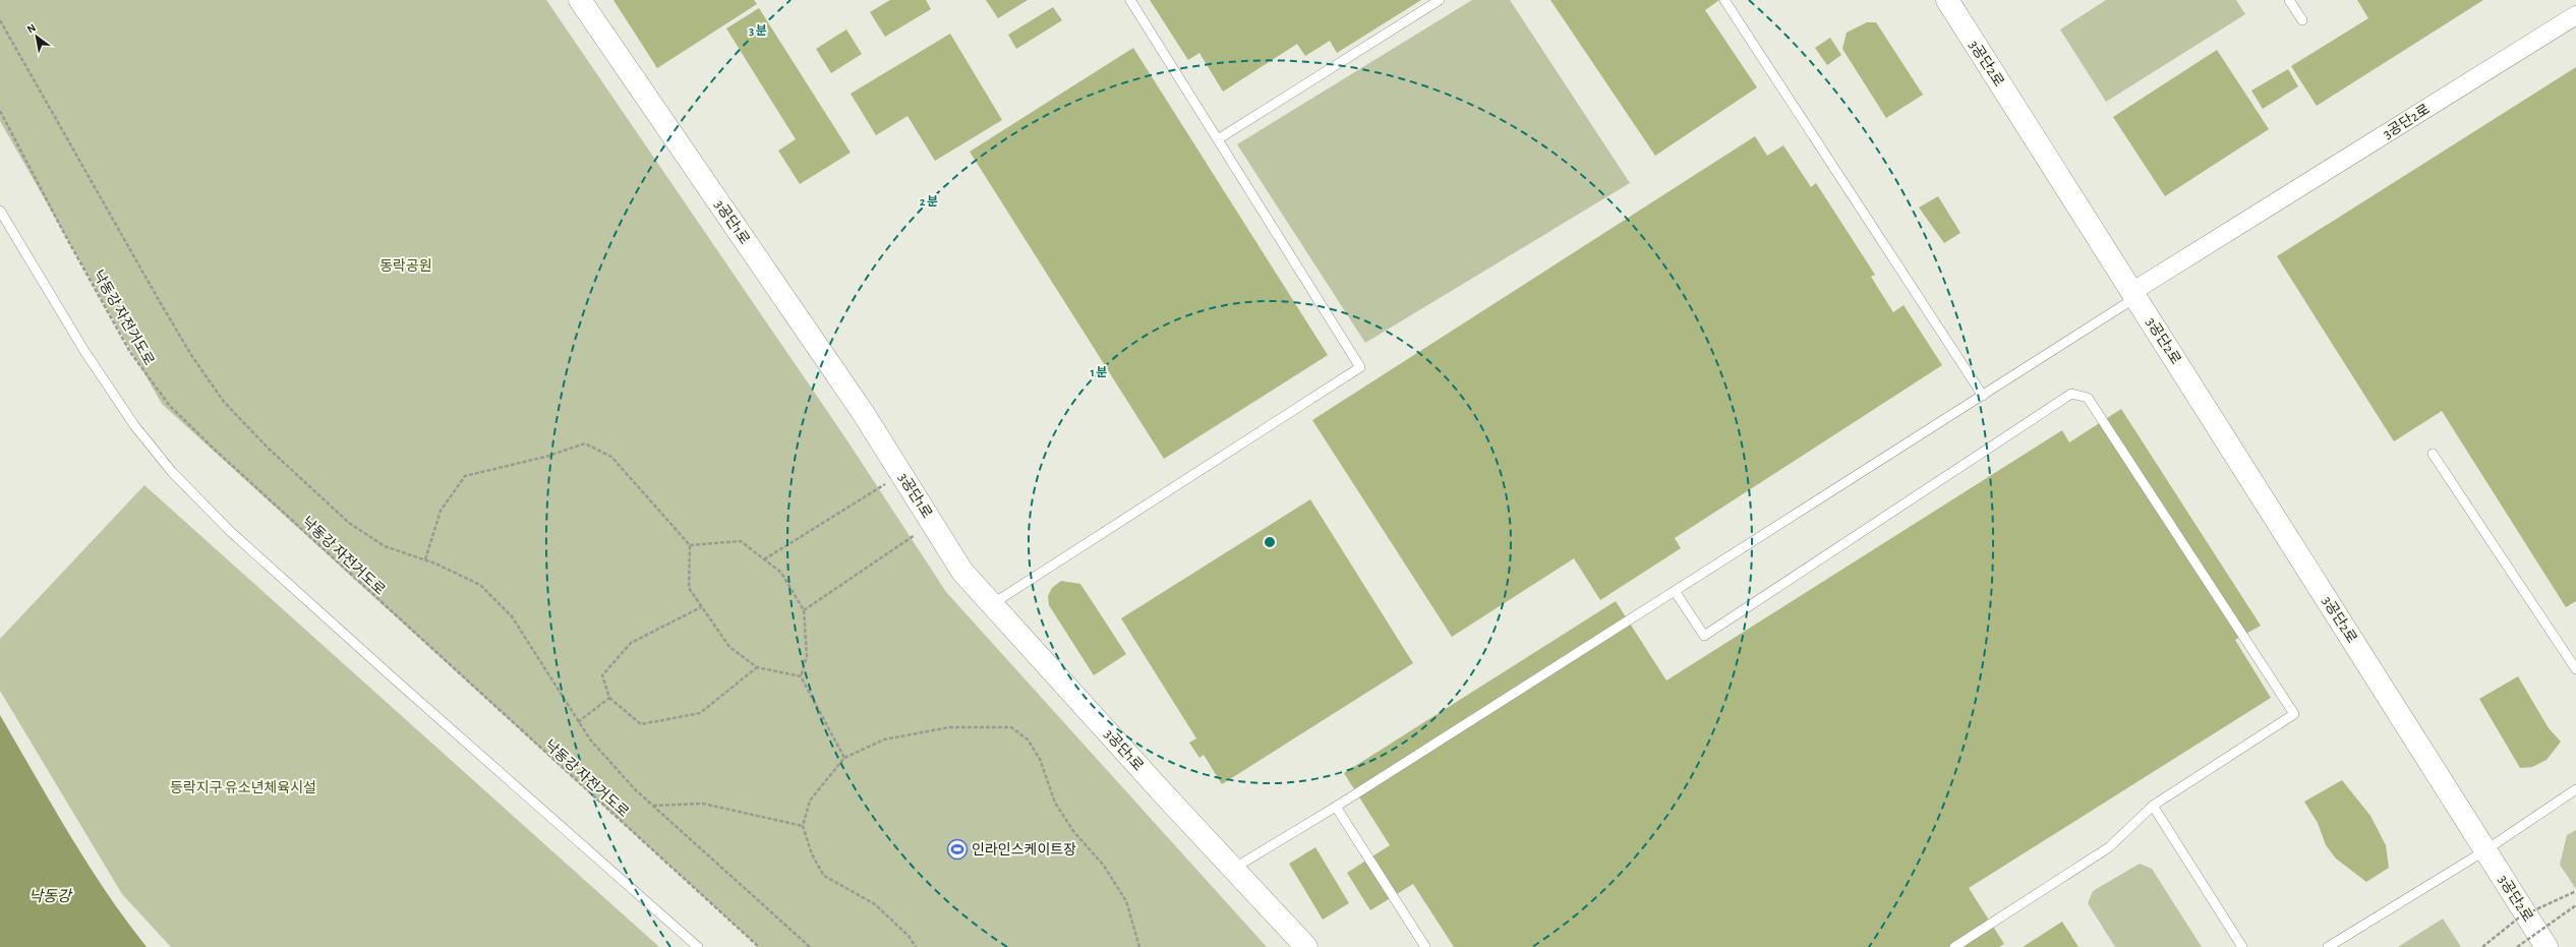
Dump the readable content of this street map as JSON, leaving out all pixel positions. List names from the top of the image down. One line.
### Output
{"streets":{"street":["3공단2로","3공단1로"],"path":["낙동강 자전거도로"]},"water":["낙동강"],"parks":["동락공원","등락지구 유소년체육시설"],"places":{"sports":["인라인스케이트장"]},"north":"top left","rings":["3 분","2 분","1 분"]}
